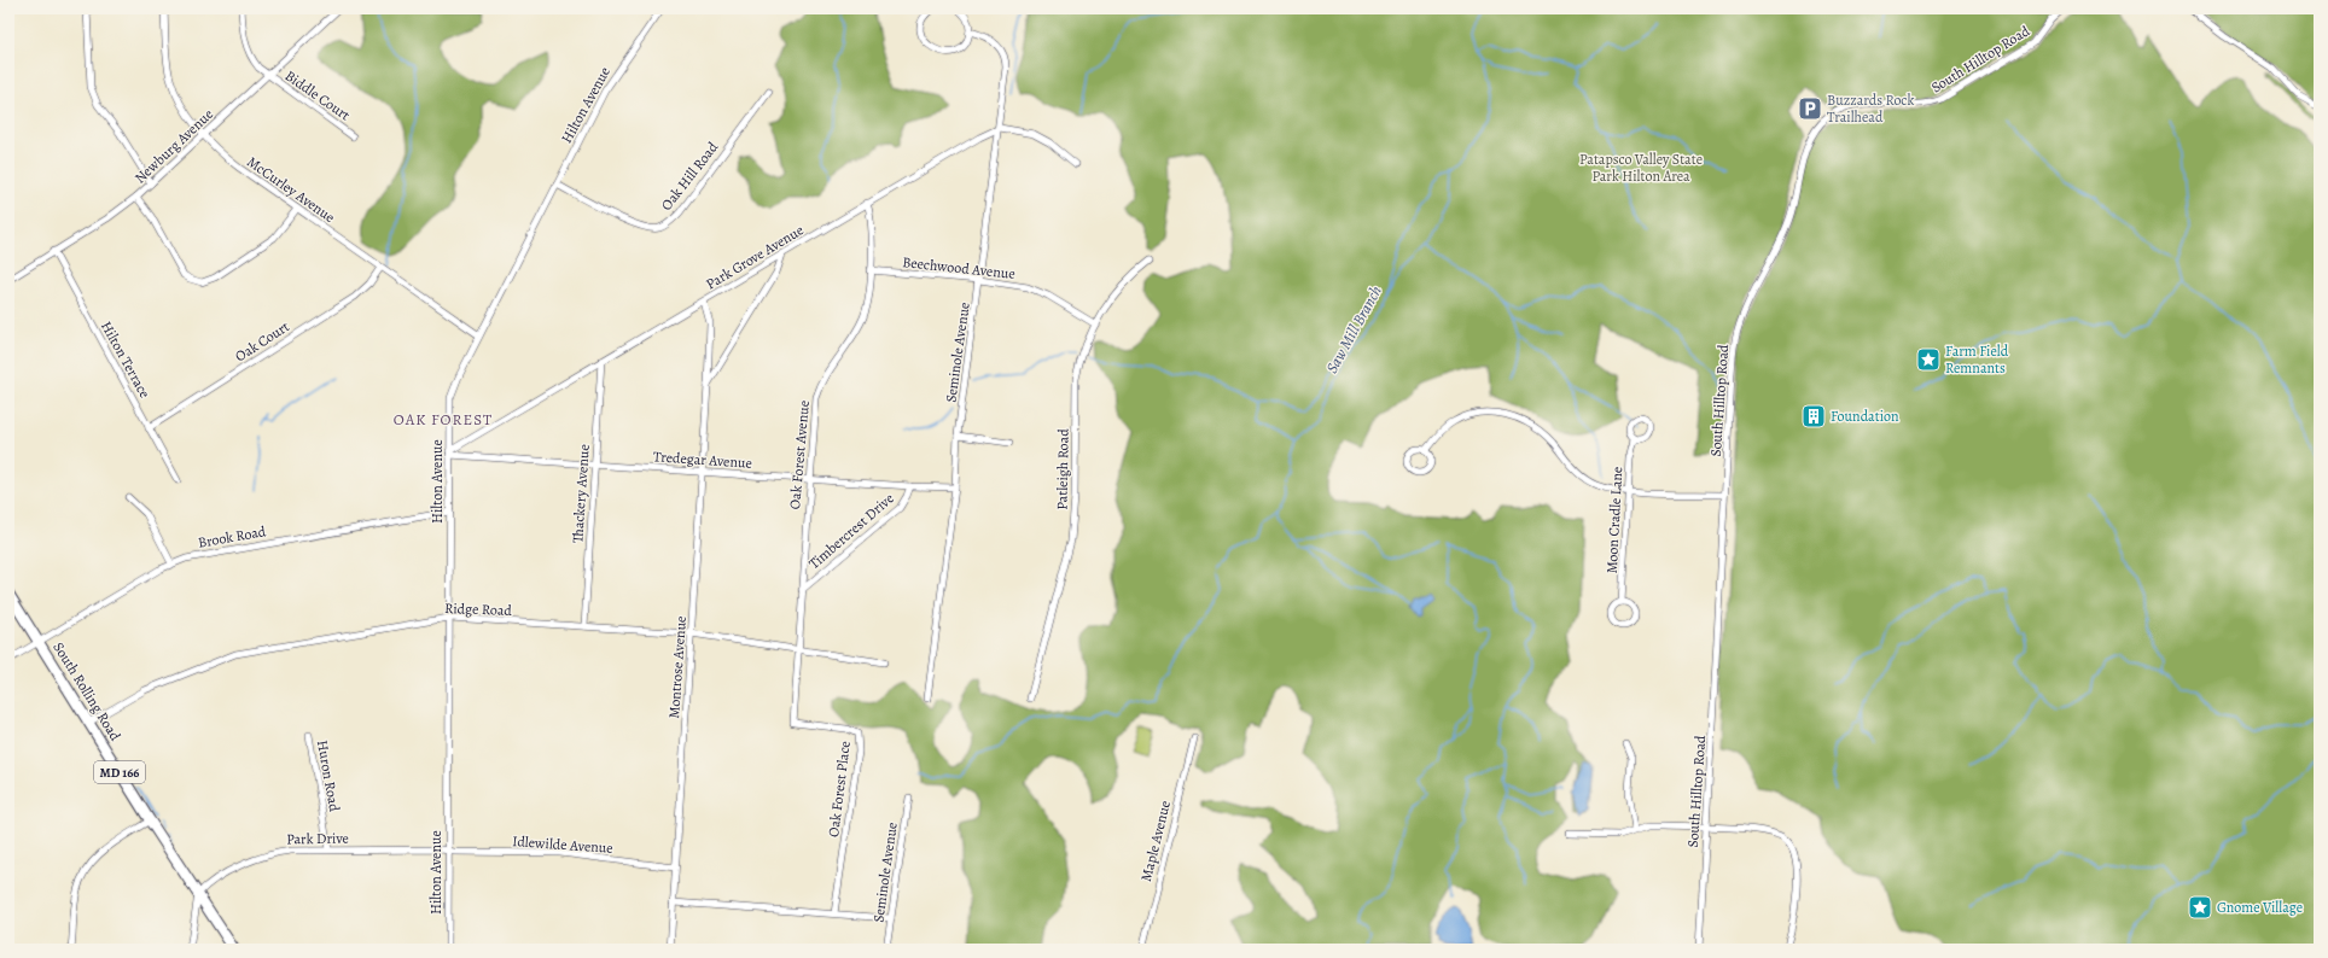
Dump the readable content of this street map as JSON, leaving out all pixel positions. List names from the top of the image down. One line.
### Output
{"streets":{"main road":["South Rolling Road","MD 166"],"street":["South Hilltop Road","Biddle Court","Hilton Avenue","Newburg Avenue","Oak Hill Road","McCurley Avenue","Park Grove Avenue","Beechwood Avenue","Oak Court","Seminole Avenue","Hilton Terrace","Oak Forest Avenue","Tredegar Avenue","Patleigh Road","Thackery Avenue","Moon Cradle Lane","Timbercrest Drive","Brook Road","Ridge Road","Montrose Avenue","Huron Road","Oak Forest Place","Park Drive","Maple Avenue","Idlewilde Avenue"]},"crossings":[["Biddle Court","Newburg Avenue"],["Hilton Avenue","Oak Hill Road"],["Hilton Avenue","McCurley Avenue"],["Hilton Avenue","Park Grove Avenue"],["Hilton Avenue","Tredegar Avenue"],["Hilton Avenue","Brook Road"],["Hilton Avenue","Ridge Road"],["Hilton Avenue","Park Drive"],["Hilton Avenue","Idlewilde Avenue"],["Newburg Avenue","McCurley Avenue"],["Newburg Avenue","Hilton Terrace"],["McCurley Avenue","Oak Court"],["Park Grove Avenue","Seminole Avenue"],["Park Grove Avenue","Oak Forest Avenue"],["Park Grove Avenue","Tredegar Avenue"],["Park Grove Avenue","Thackery Avenue"],["Park Grove Avenue","Montrose Avenue"],["Beechwood Avenue","Seminole Avenue"],["Beechwood Avenue","Oak Forest Avenue"],["Beechwood Avenue","Patleigh Road"],["Oak Court","Hilton Terrace"],["Seminole Avenue","Tredegar Avenue"],["Oak Forest Avenue","Tredegar Avenue"],["Oak Forest Avenue","Timbercrest Drive"],["Oak Forest Avenue","Ridge Road"],["Oak Forest Avenue","Oak Forest Place"],["Tredegar Avenue","Thackery Avenue"],["Tredegar Avenue","Timbercrest Drive"],["Tredegar Avenue","Montrose Avenue"],["Thackery Avenue","Ridge Road"],["Brook Road","South Rolling Road"],["Ridge Road","Montrose Avenue"],["Ridge Road","South Rolling Road"],["Montrose Avenue","Idlewilde Avenue"],["South Rolling Road","Park Drive"],["Huron Road","Park Drive"],["Park Drive","Idlewilde Avenue"]],"districts":["OAK FOREST"],"water":["Saw Mill Branch"],"parks":["Patapsco Valley State Park Hilton Area"],"places":{"parking":["Buzzards Rock Trailhead"],"place":["Farm Field Remnants","Gnome Village"],"building":["Foundation"]}}
